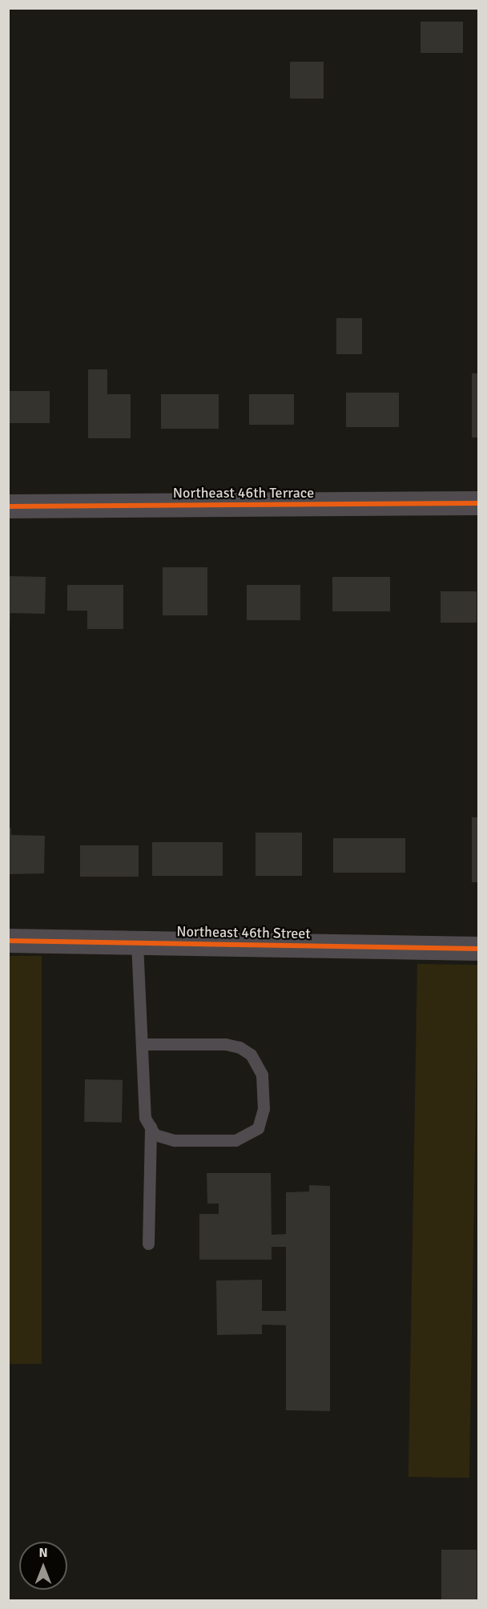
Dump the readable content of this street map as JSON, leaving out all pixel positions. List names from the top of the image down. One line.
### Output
{"streets":{"street":["Northeast 46th Terrace","Northeast 46th Street"]},"north":"top"}
